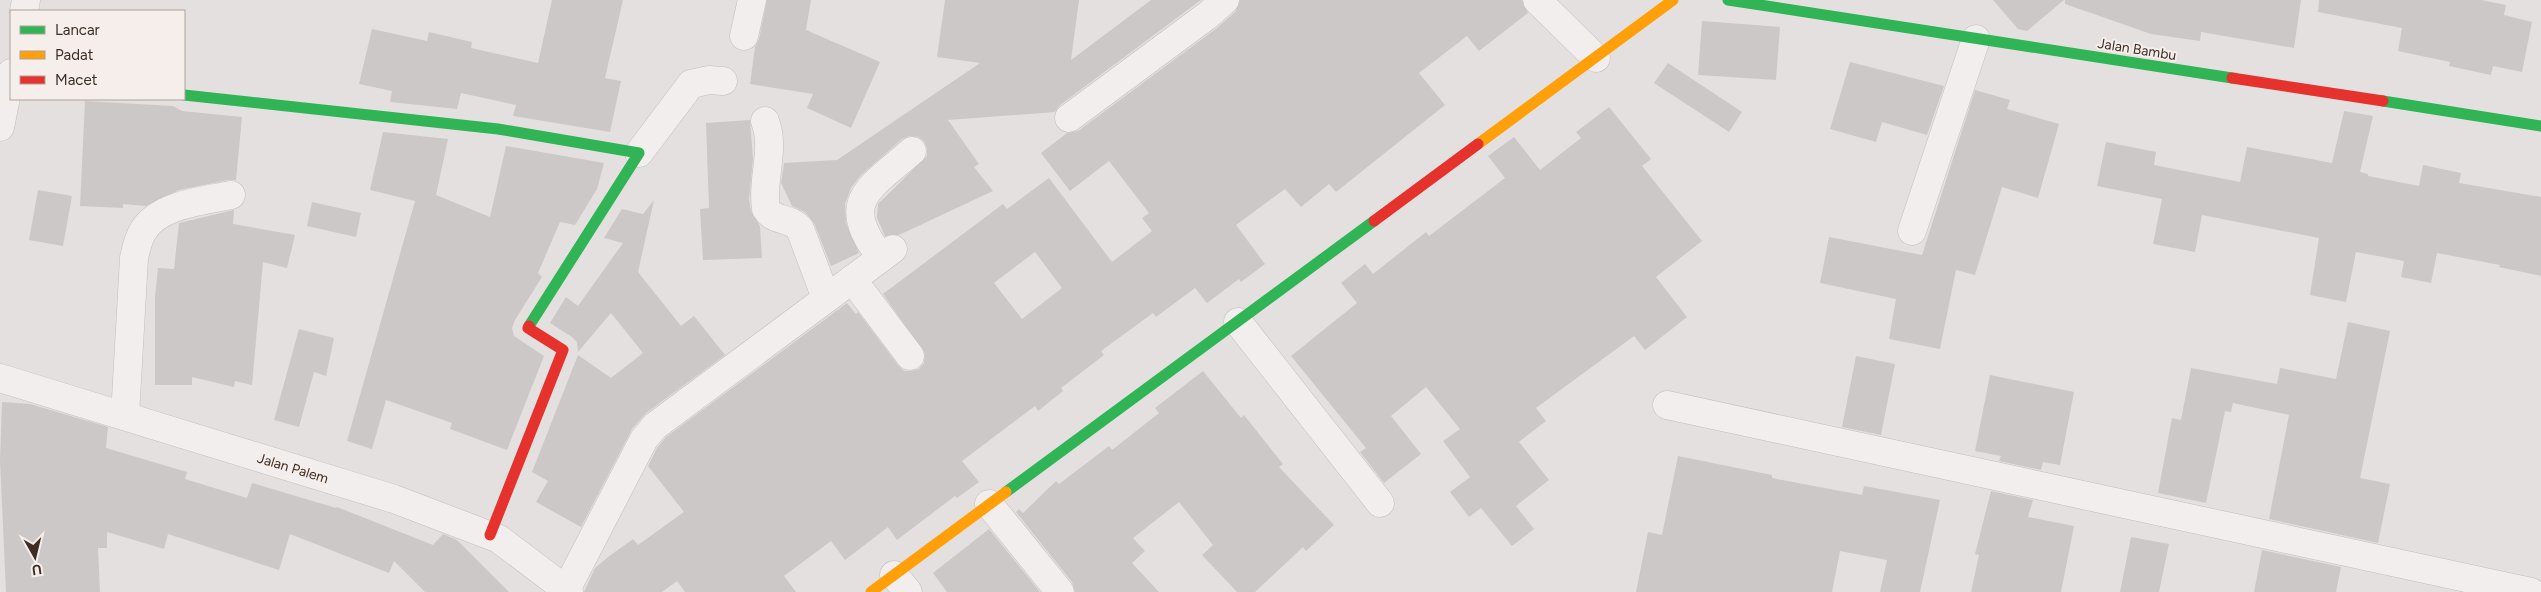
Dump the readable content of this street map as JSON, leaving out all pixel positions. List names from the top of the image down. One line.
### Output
{"streets":{"street":["Jalan Bambu","Jalan Palem"]},"legend":["Lancar","Padat","Macet"],"north":"bottom"}
